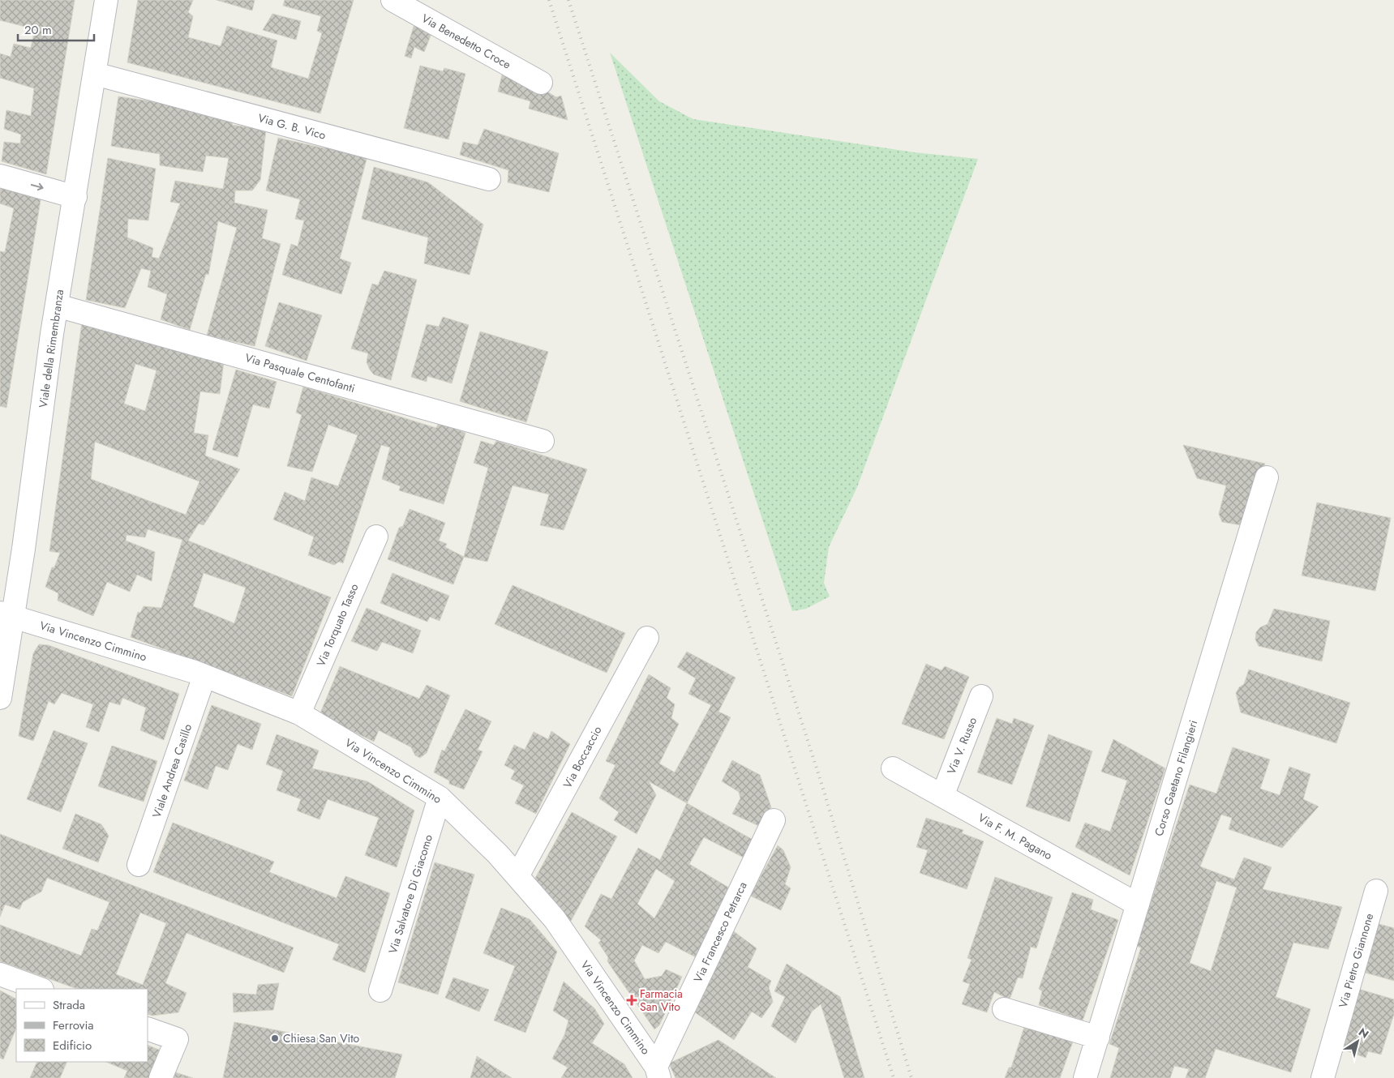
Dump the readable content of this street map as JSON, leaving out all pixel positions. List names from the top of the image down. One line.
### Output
{"streets":{"street":["Via Benedetto Croce","Via G. B. Vico","Viale della Rimembranza","Via Pasquale Centofanti","Via Torquato Tasso","Via Vincenzo Cimmino","Via V. Russo","Via Boccaccio","Viale Andrea Casillo","Corso Gaetano Filangieri","Via F. M. Pagano","Via Salvatore Di Giacomo","Via Francesco Petrarca","Via Pietro Giannone"]},"crossings":[["Via G. B. Vico","Viale della Rimembranza"],["Viale della Rimembranza","Via Pasquale Centofanti"],["Viale della Rimembranza","Via Vincenzo Cimmino"],["Via Torquato Tasso","Via Vincenzo Cimmino"],["Via Vincenzo Cimmino","Via Boccaccio"],["Via Vincenzo Cimmino","Viale Andrea Casillo"],["Via Vincenzo Cimmino","Via Salvatore Di Giacomo"],["Via Vincenzo Cimmino","Via Francesco Petrarca"],["Via V. Russo","Via F. M. Pagano"],["Corso Gaetano Filangieri","Via F. M. Pagano"]],"places":{"health":["Farmacia San Vito"],"other":["Chiesa San Vito"]},"legend":["Strada","Ferrovia","Edificio"],"scale_bar":"20 m","north":"top right"}
